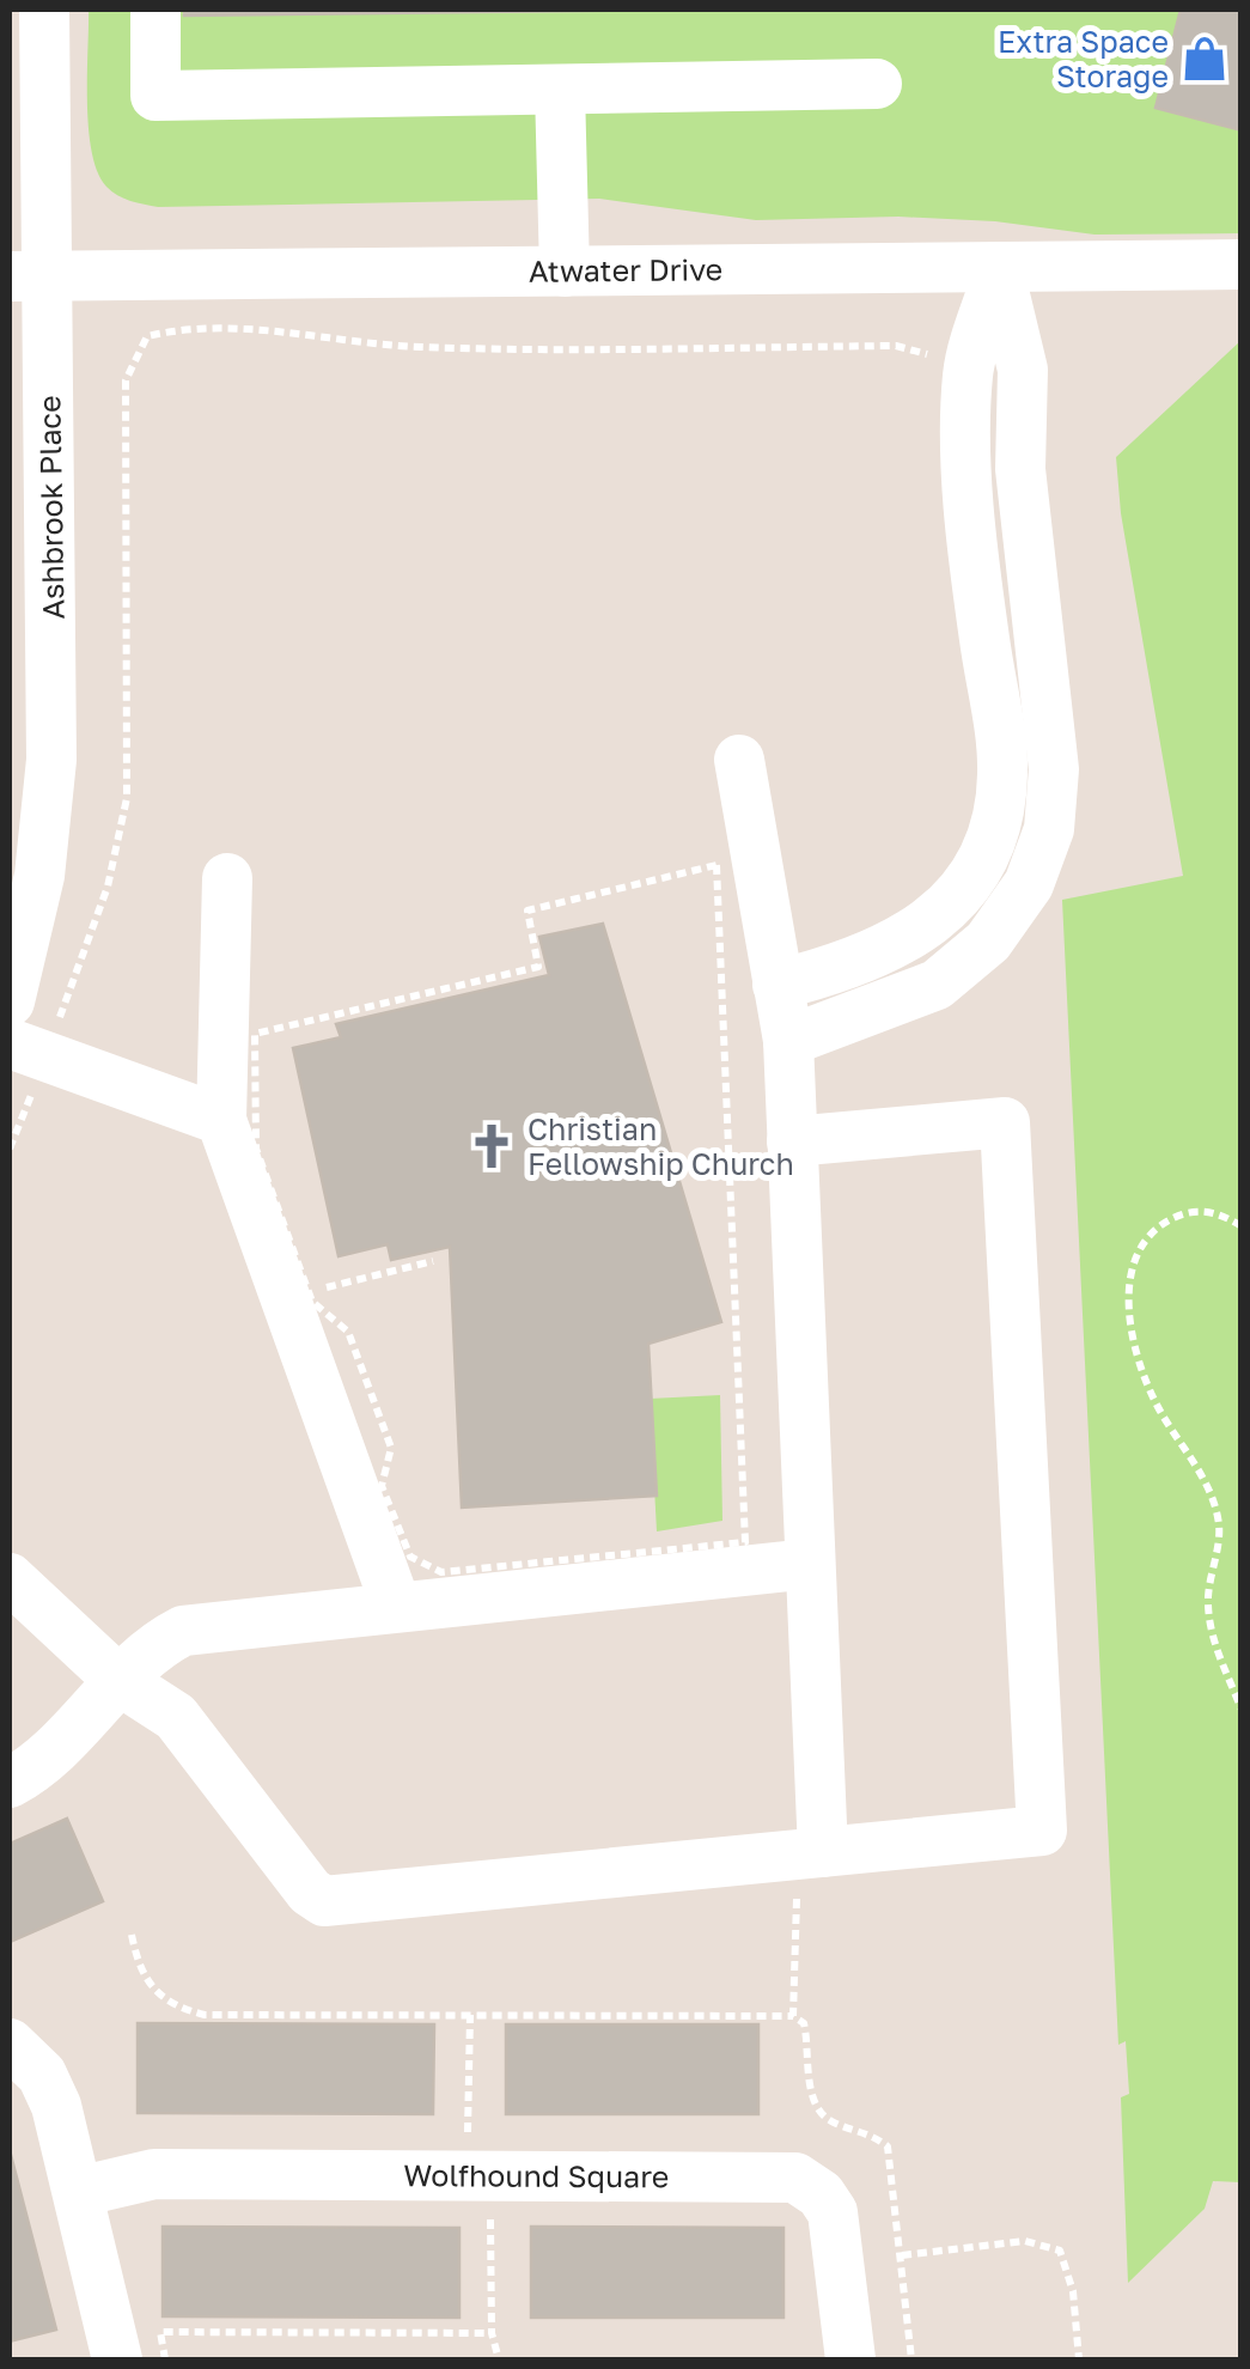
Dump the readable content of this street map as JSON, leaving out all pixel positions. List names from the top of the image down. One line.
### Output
{"streets":{"street":["Atwater Drive","Ashbrook Place","Wolfhound Square"]},"crossings":[["Atwater Drive","Ashbrook Place"]],"places":{"shop":["Extra Space Storage"],"church":["Christian Fellowship Church"]}}
